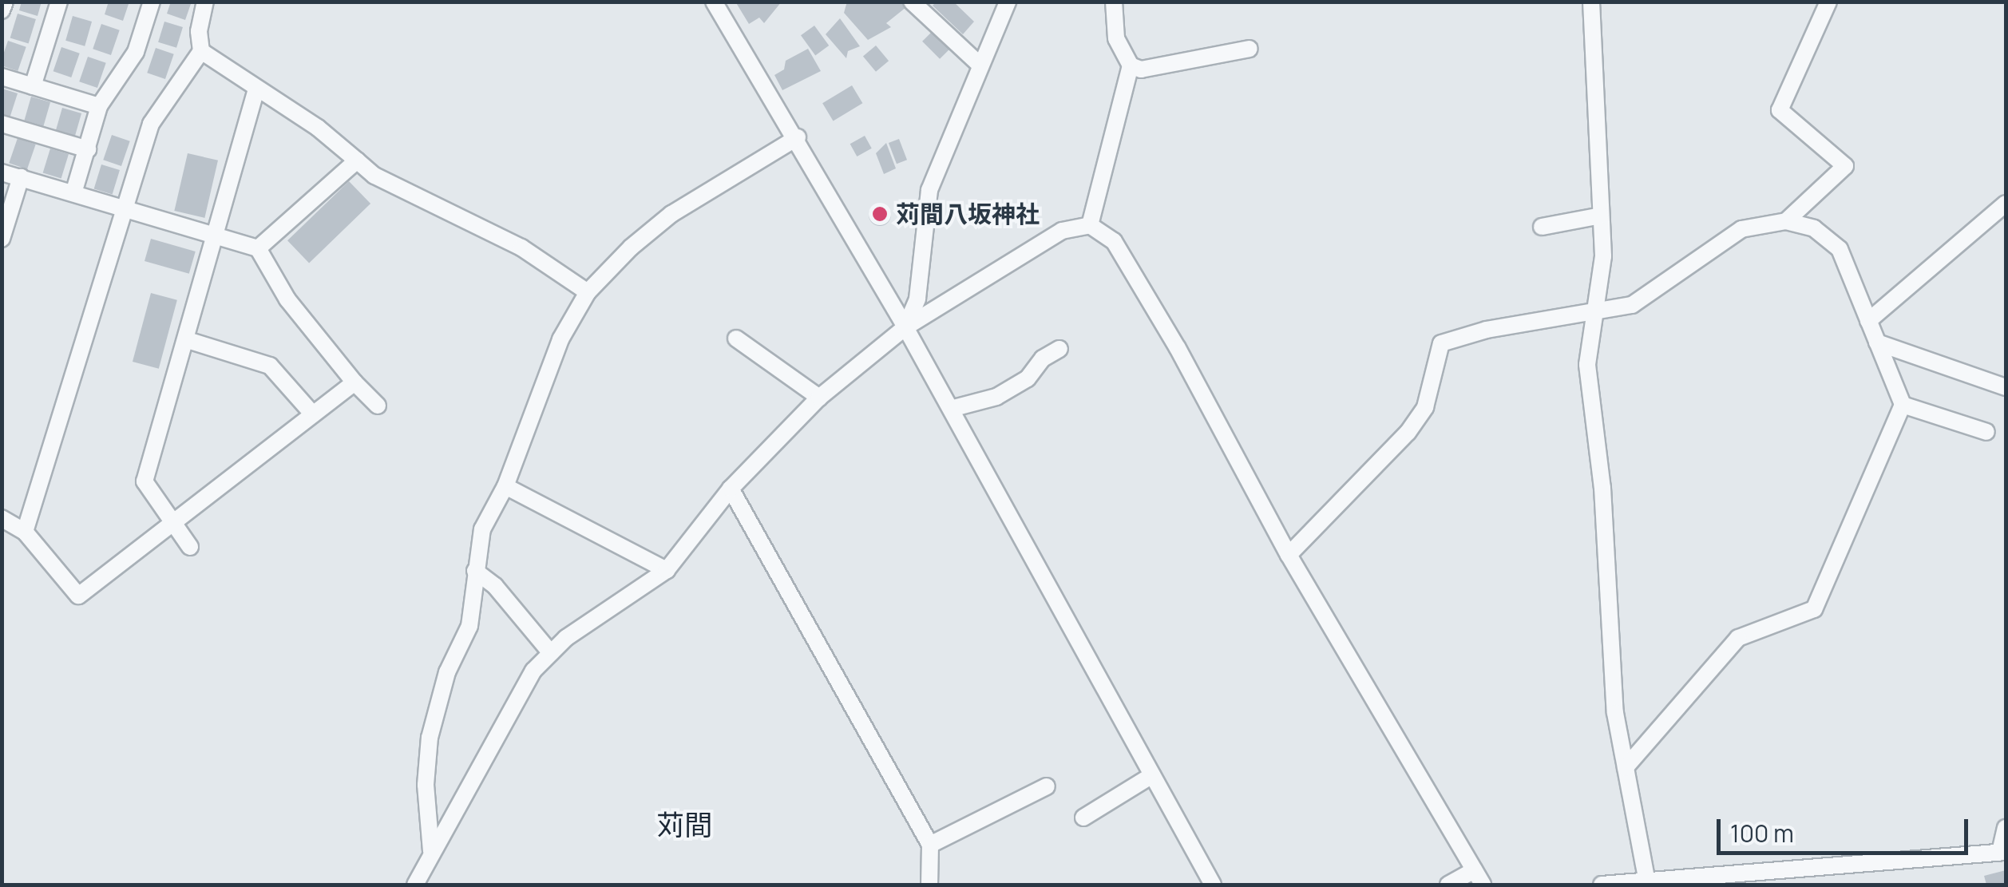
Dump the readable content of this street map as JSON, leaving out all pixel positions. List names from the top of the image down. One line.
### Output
{"districts":["苅間"],"places":["苅間八坂神社"],"scale_bar":"100 m"}
